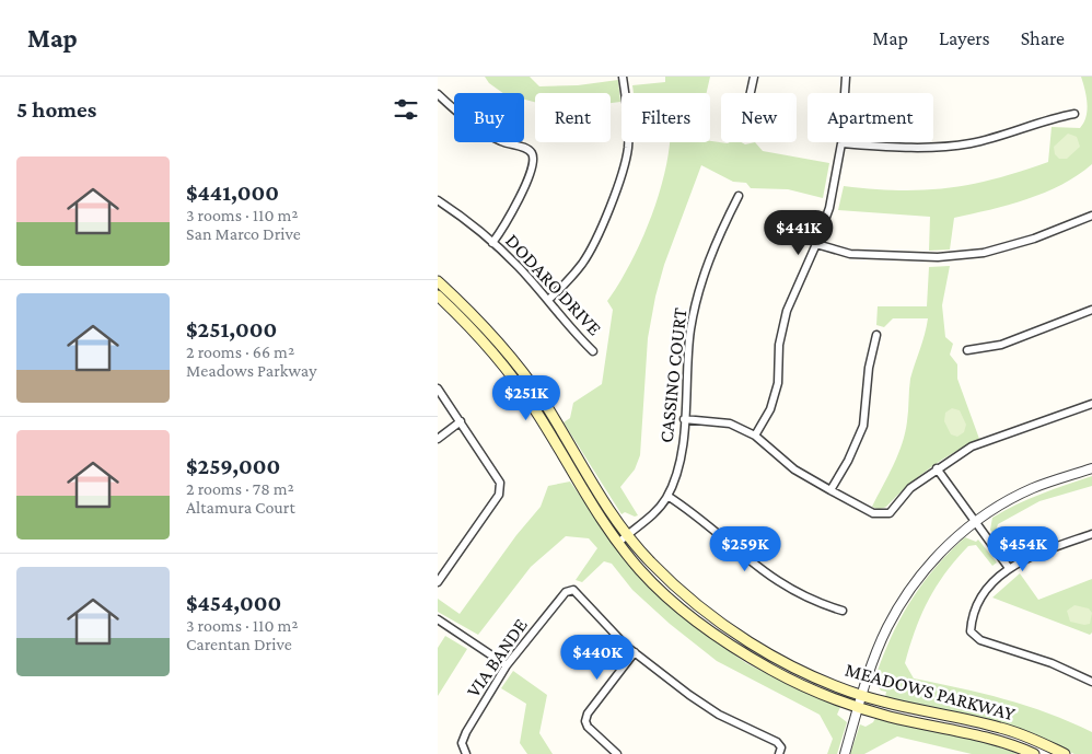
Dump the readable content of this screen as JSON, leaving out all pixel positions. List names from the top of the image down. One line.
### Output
{"streets":{"main road":["MEADOWS PARKWAY"],"street":["DODARO DRIVE","CASSINO COURT","VIA BANDE"]},"crossings":[["CASSINO COURT","MEADOWS PARKWAY"]],"page":{"header":"Map","nav":["Map","Layers","Share"],"heading":"5 homes","chip":["Buy","Rent","Filters","New","Apartment"],"list":[{"name":"$441,000","note":"3 rooms · 110 m² · San Marco Drive"},{"name":"$251,000","note":"2 rooms · 66 m² · Meadows Parkway"},{"name":"$259,000","note":"2 rooms · 78 m² · Altamura Court"},{"name":"$454,000","note":"3 rooms · 110 m² · Carentan Drive"}],"price":["$441K","$251K","$259K","$454K","$440K"]}}
